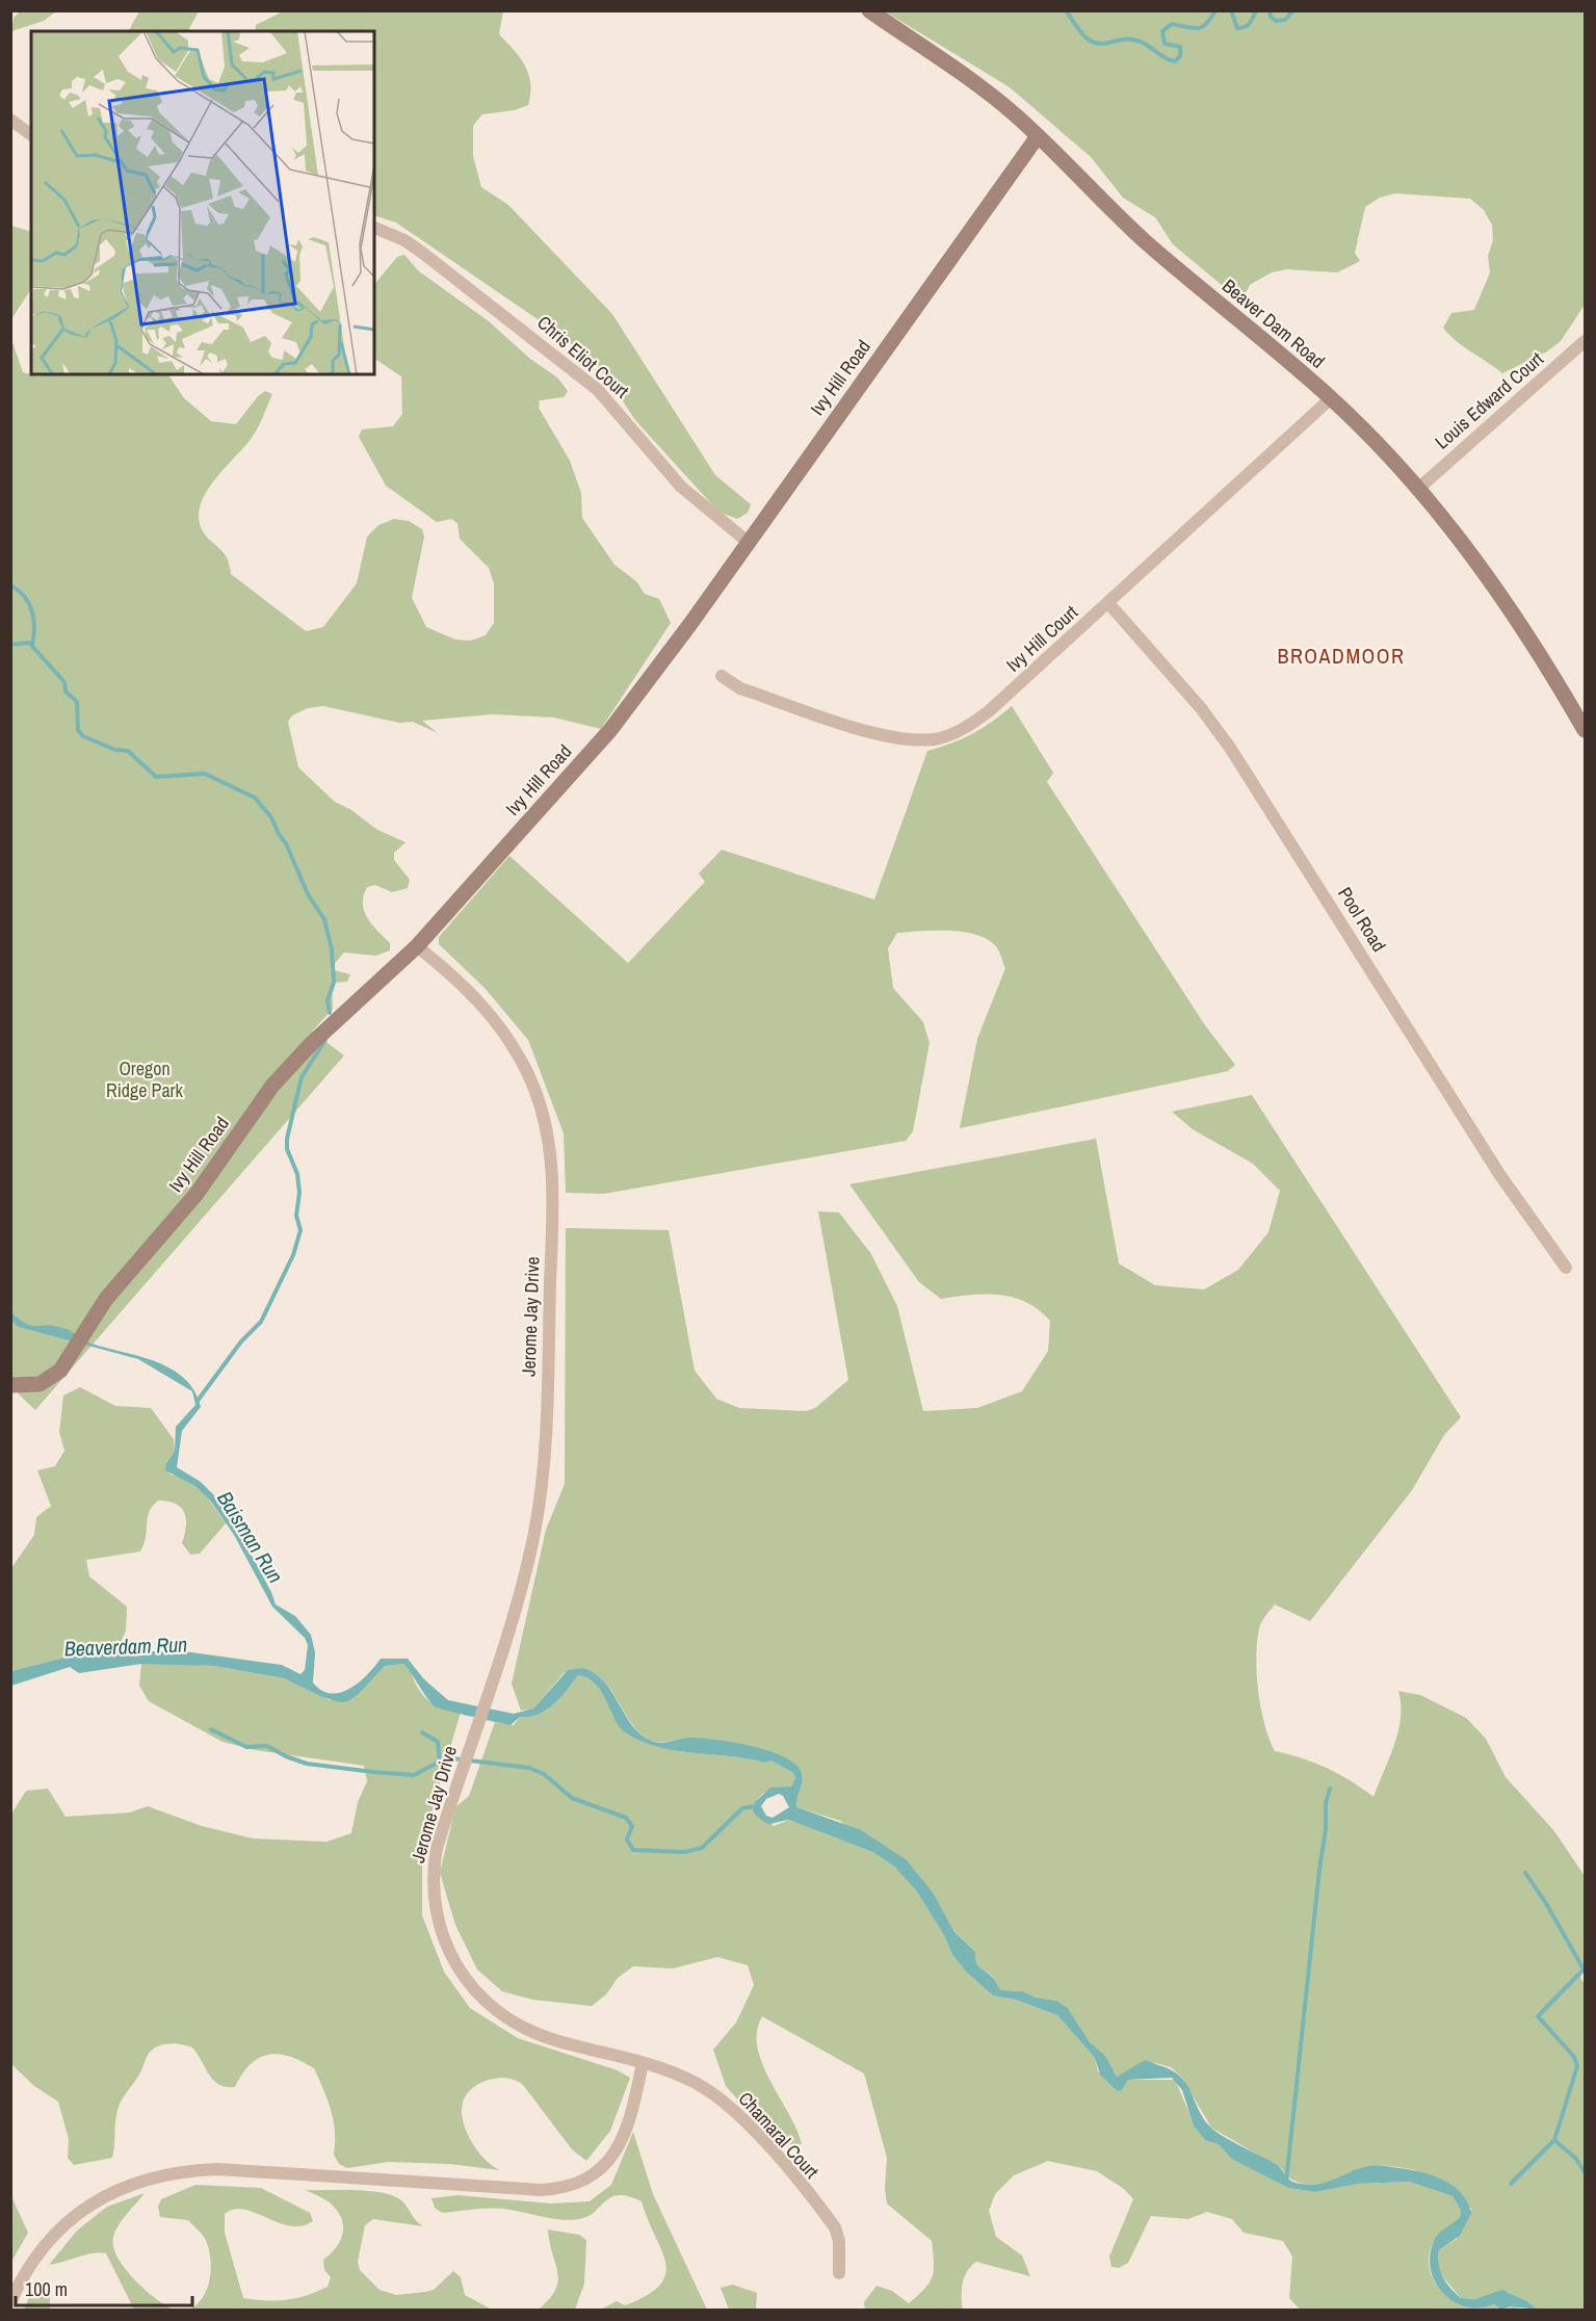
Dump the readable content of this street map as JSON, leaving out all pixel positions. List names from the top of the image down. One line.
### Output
{"streets":{"street":["Beaver Dam Road","Chris Eliot Court","Ivy Hill Road","Louis Edward Court","Ivy Hill Court","Pool Road","Jerome Jay Drive","Chamaral Court"]},"crossings":[["Beaver Dam Road","Ivy Hill Road"],["Beaver Dam Road","Louis Edward Court"],["Beaver Dam Road","Ivy Hill Court"],["Chris Eliot Court","Ivy Hill Road"],["Ivy Hill Road","Jerome Jay Drive"],["Ivy Hill Court","Pool Road"],["Jerome Jay Drive","Chamaral Court"]],"districts":["BROADMOOR"],"water":["Baisman Run","Beaverdam Run"],"parks":["Oregon Ridge Park"],"scale_bar":"100 m"}
